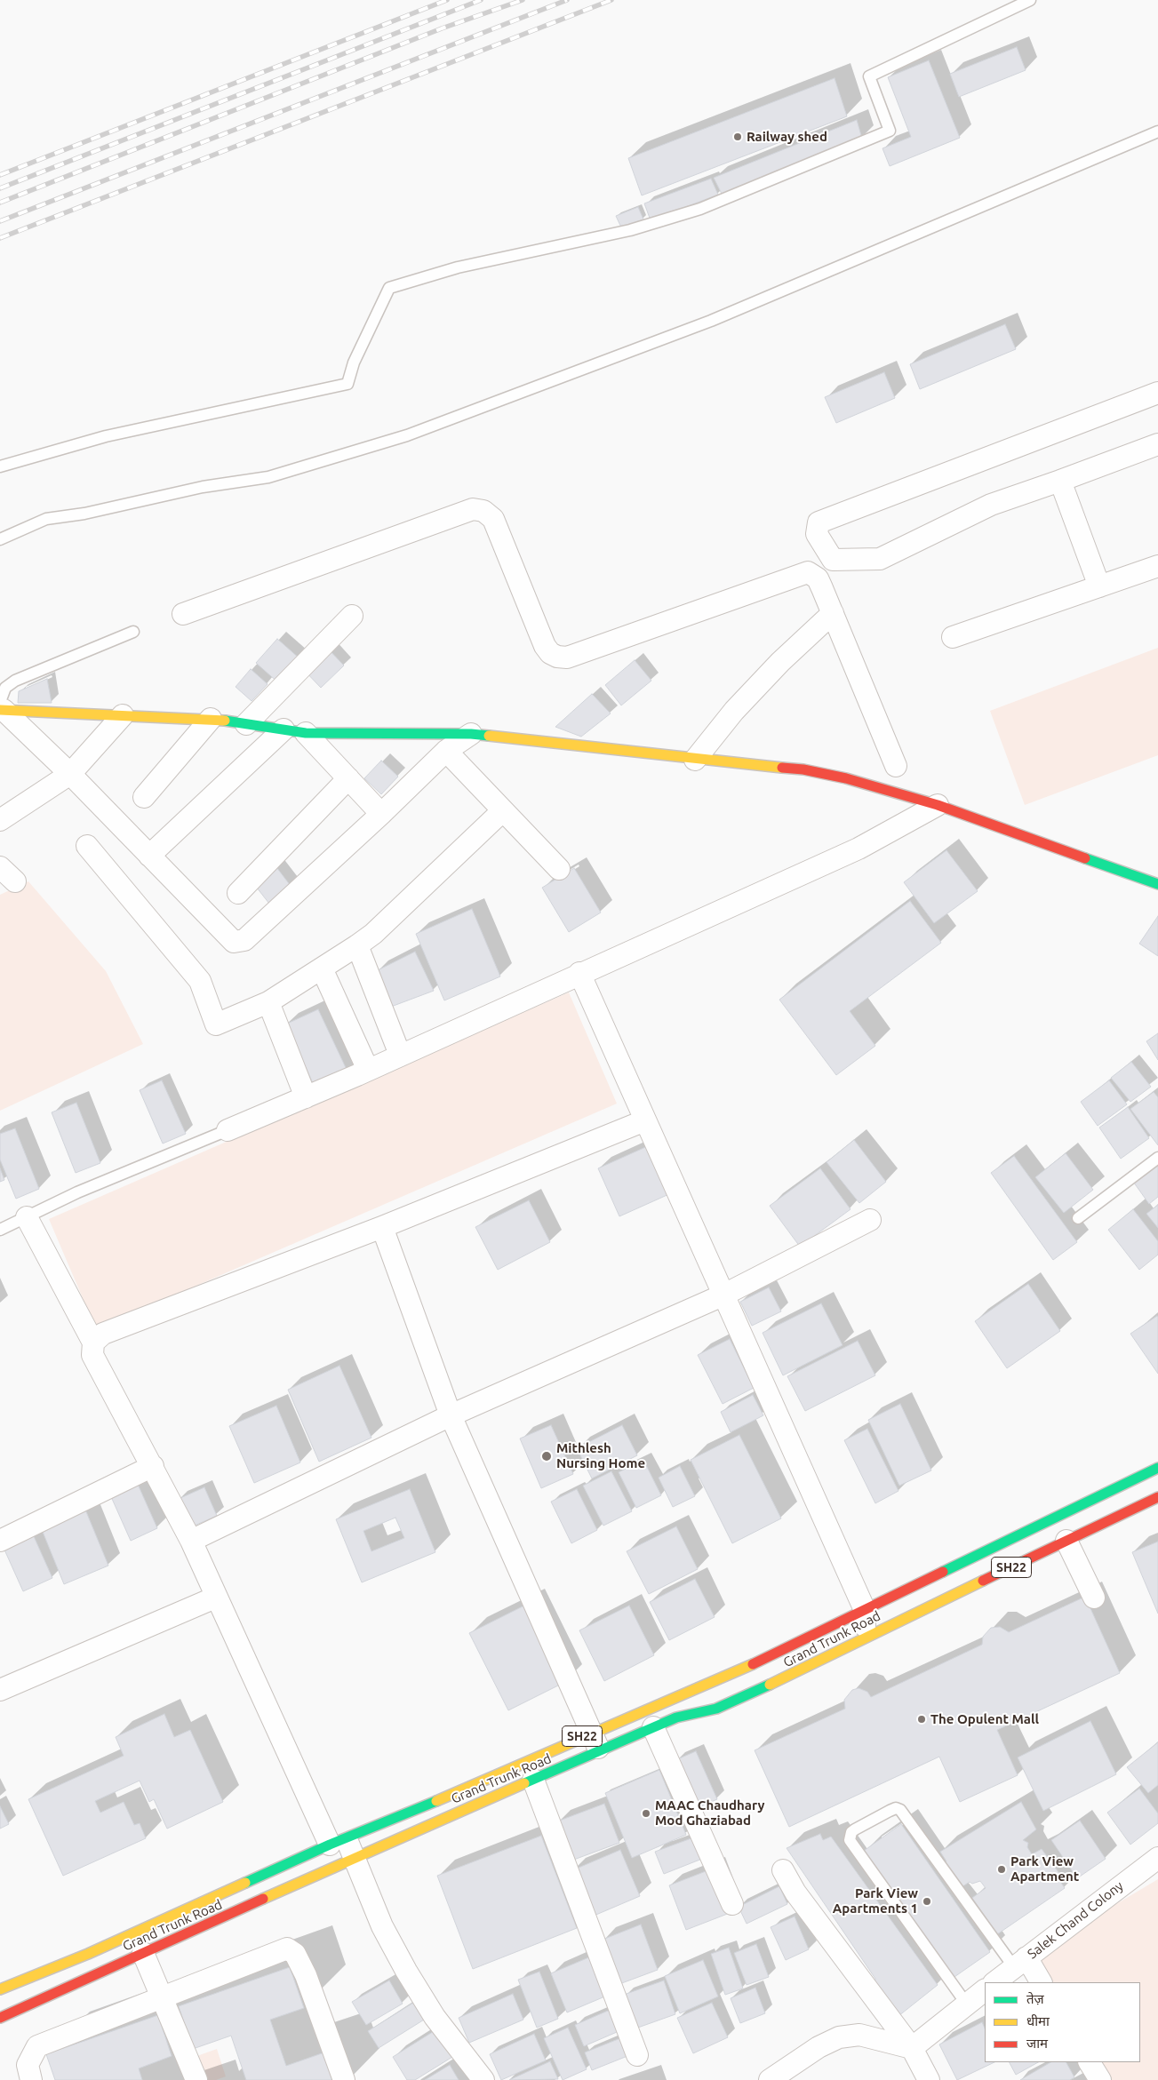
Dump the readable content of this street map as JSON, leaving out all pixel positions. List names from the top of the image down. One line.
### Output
{"streets":{"main road":["SH22","Grand Trunk Road"],"street":["Salek Chand Colony"]},"places":["Railway shed","Mithlesh Nursing Home","The Opulent Mall","MAAC Chaudhary Mod Ghaziabad","Park View Apartment","Park View Apartments 1"],"legend":["तेज़","धीमा","जाम"]}
